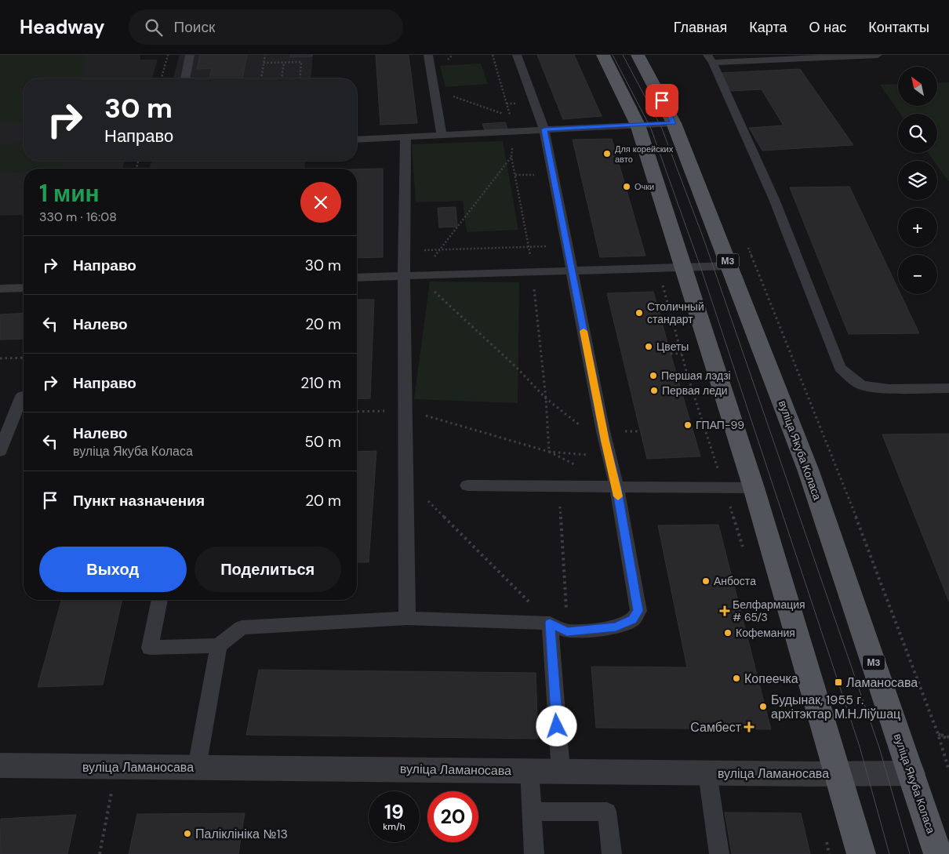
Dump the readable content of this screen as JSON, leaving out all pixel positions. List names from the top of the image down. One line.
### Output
{"streets":{"main road":["М3","вуліца Якуба Коласа"],"street":["вуліца Ламаносава"]},"crossings":[["вуліца Якуба Коласа","вуліца Ламаносава"]],"places":{"other":["Для корейских авто","Очки","Столичный стандарт","Цветы","Першая лэдзі","Первая леди","ГПАП-99","Анбоста","Кофемания","Копеечка","Будынак, 1955 г. архітэктар М.Н.Ліўшац","Паліклініка №13"],"health":["Белфармация # 65/3","Самбест"],"transit":["Ламаносава"]},"north":"top left","page":{"header":"Headway","search":"Поиск","nav":["Главная","Карта","О нас","Контакты"],"map_buttons":["+","−"],"turn":["30 m","Направо"],"heading":["1 мин","330 m · 16:08"],"list":[{"name":"Направо","value":"30 m"},{"name":"Налево","value":"20 m"},{"name":"Направо","value":"210 m"},{"name":"Налево","note":"вуліца Якуба Коласа","value":"50 m"},{"name":"Пункт назначения","value":"20 m"}],"buttons":["Выход","Поделиться"],"speed":"19 km/h","limit":"20"}}
